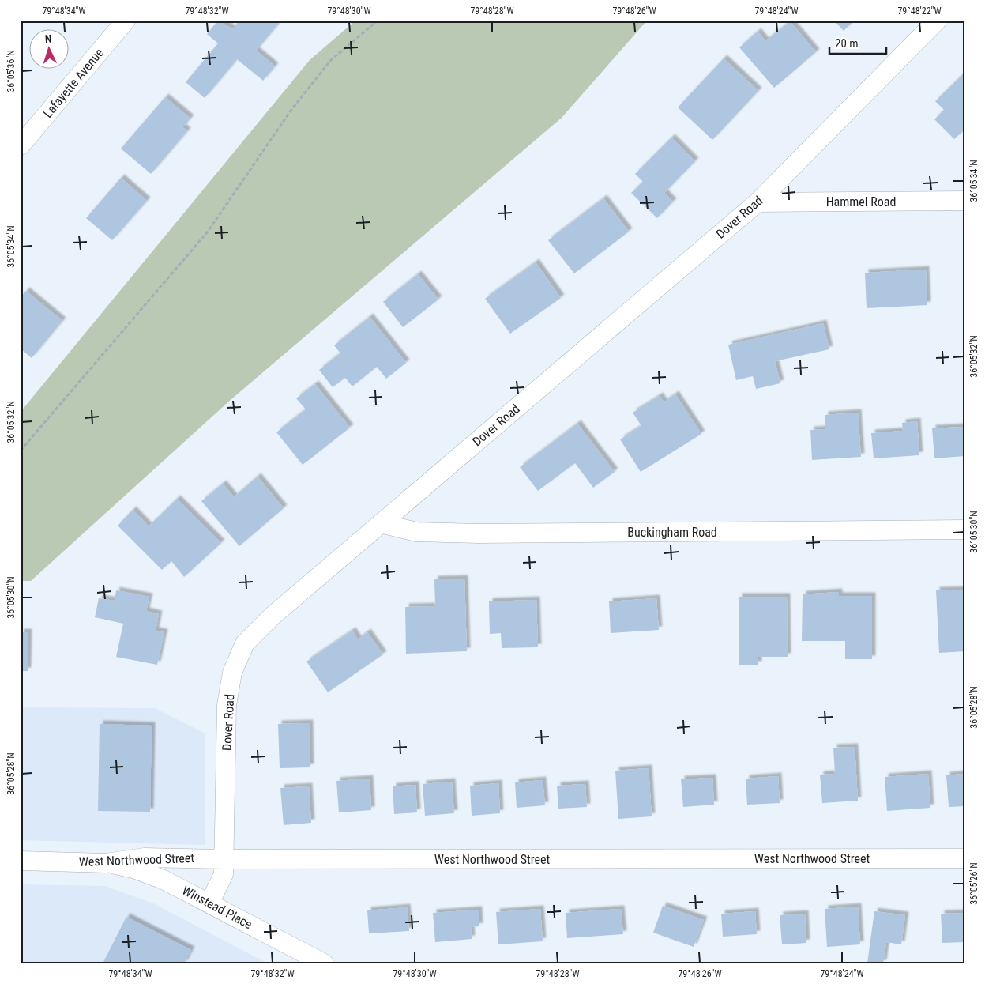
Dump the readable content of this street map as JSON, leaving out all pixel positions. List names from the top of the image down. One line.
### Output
{"streets":{"street":["Lafayette Avenue","Hammel Road","Dover Road","Buckingham Road","West Northwood Street","Winstead Place"]},"crossings":[["Hammel Road","Dover Road"],["Dover Road","Buckingham Road"],["Dover Road","West Northwood Street"],["Dover Road","Winstead Place"],["West Northwood Street","Winstead Place"]],"scale_bar":"20 m","north":"top","coordinates":["79°48'34\"W","79°48'32\"W","79°48'30\"W","79°48'28\"W","79°48'26\"W","79°48'24\"W","79°48'22\"W","36°05'36\"N","36°05'34\"N","36°05'32\"N","36°05'30\"N","36°05'28\"N","36°05'26\"N"]}
